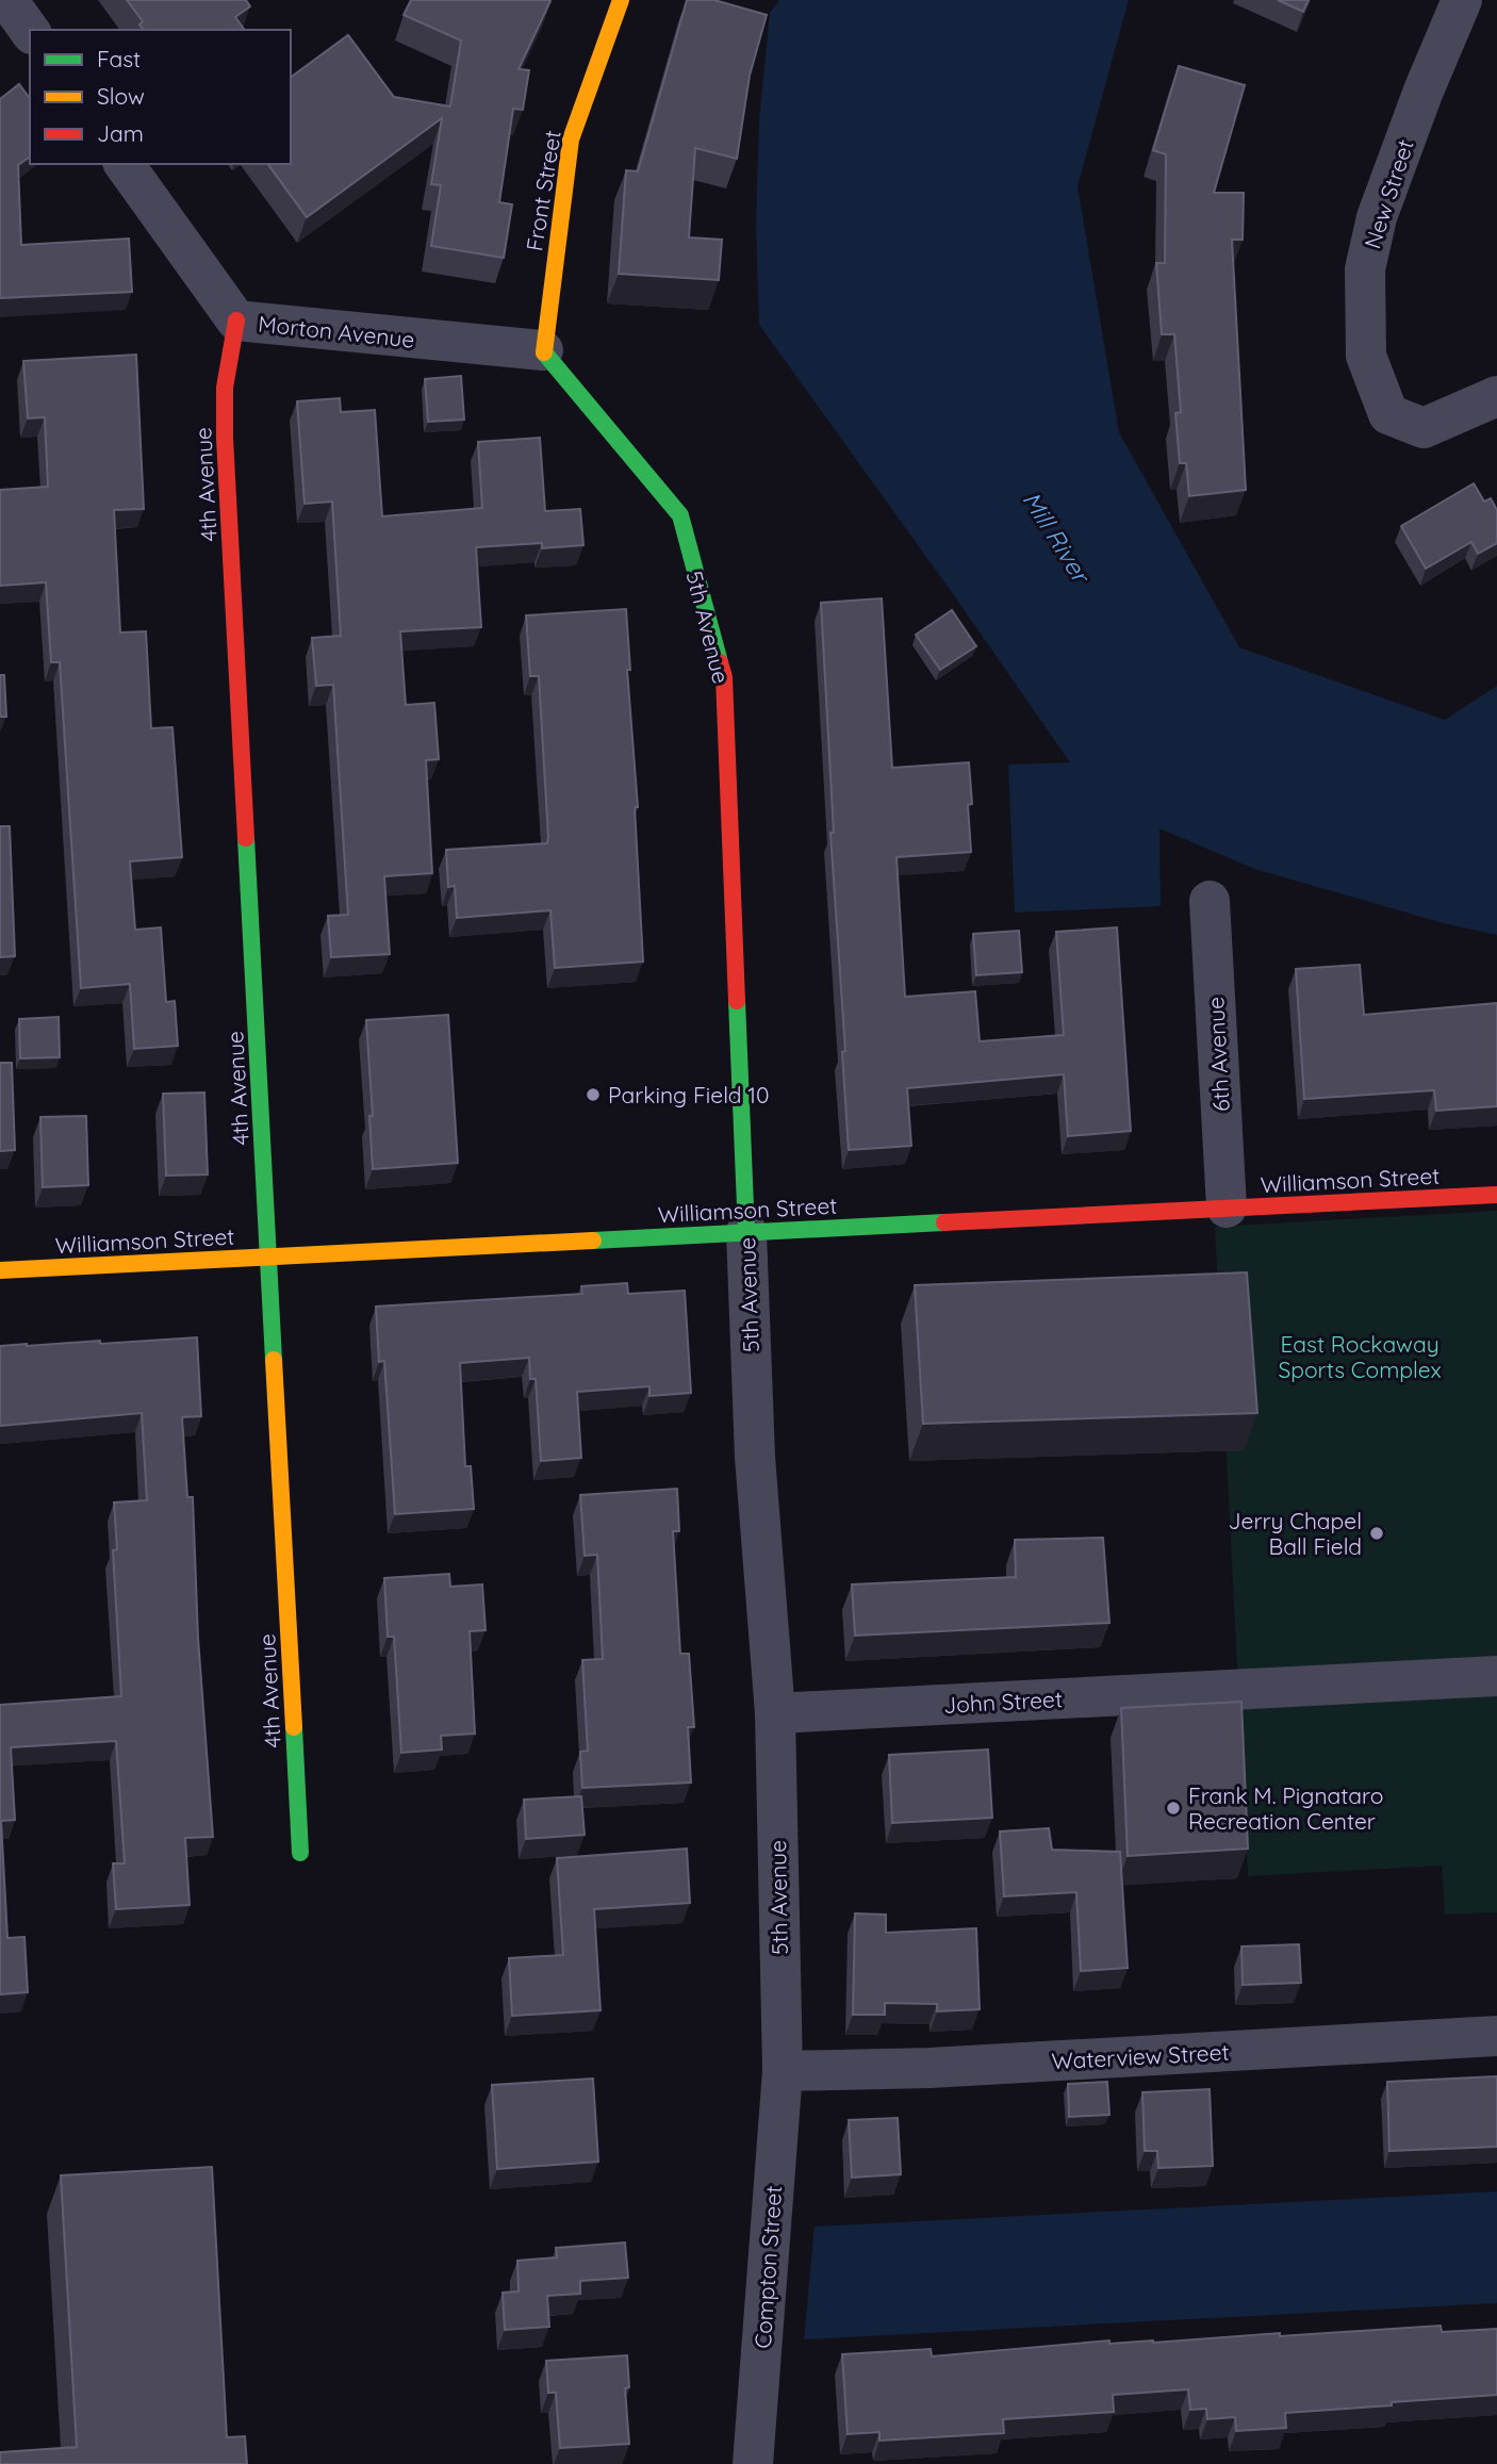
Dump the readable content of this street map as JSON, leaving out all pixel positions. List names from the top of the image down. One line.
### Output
{"streets":{"street":["Front Street","New Street","Morton Avenue","4th Avenue","5th Avenue","6th Avenue","Williamson Street","John Street","Waterview Street","Compton Street"]},"crossings":[["Front Street","Morton Avenue"],["Front Street","5th Avenue"],["Morton Avenue","4th Avenue"],["Morton Avenue","5th Avenue"],["4th Avenue","Williamson Street"],["5th Avenue","Williamson Street"],["5th Avenue","John Street"],["5th Avenue","Waterview Street"],["5th Avenue","Compton Street"],["6th Avenue","Williamson Street"],["Waterview Street","Compton Street"]],"water":["Mill River"],"parks":["East Rockaway Sports Complex"],"places":["Parking Field 10","Jerry Chapel Ball Field","Frank M. Pignataro Recreation Center"],"legend":["Fast","Slow","Jam"]}
